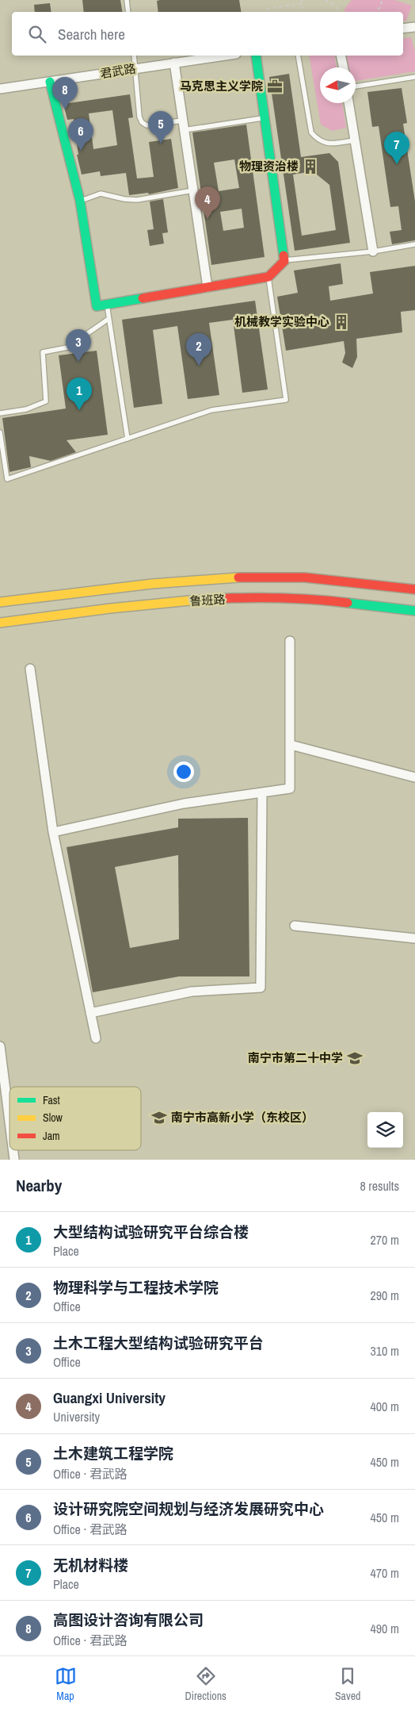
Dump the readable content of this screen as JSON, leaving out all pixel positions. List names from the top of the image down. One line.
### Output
{"streets":{"main road":["鲁班路"],"street":["君武路"]},"places":{"office":["马克思主义学院"],"building":["物理资治楼","机械教学实验中心"],"school or university":["南宁市第二十中学","南宁市高新小学（东校区）"]},"legend":["Fast","Slow","Jam"],"north":"left","page":{"search":"Search here","pins":["8","5","6","7","4","3","2","1"],"heading":["Nearby","8 results"],"list":[{"mark":"1","name":"大型结构试验研究平台综合楼","note":"Place","value":"270 m"},{"mark":"2","name":"物理科学与工程技术学院","note":"Office","value":"290 m"},{"mark":"3","name":"土木工程大型结构试验研究平台","note":"Office","value":"310 m"},{"mark":"4","name":"Guangxi University","note":"University","value":"400 m"},{"mark":"5","name":"土木建筑工程学院","note":"Office · 君武路","value":"450 m"},{"mark":"6","name":"设计研究院空间规划与经济发展研究中心","note":"Office · 君武路","value":"450 m"},{"mark":"7","name":"无机材料楼","note":"Place","value":"470 m"},{"mark":"8","name":"高图设计咨询有限公司","note":"Office · 君武路","value":"490 m"}],"nav":["Map","Directions","Saved"]}}
